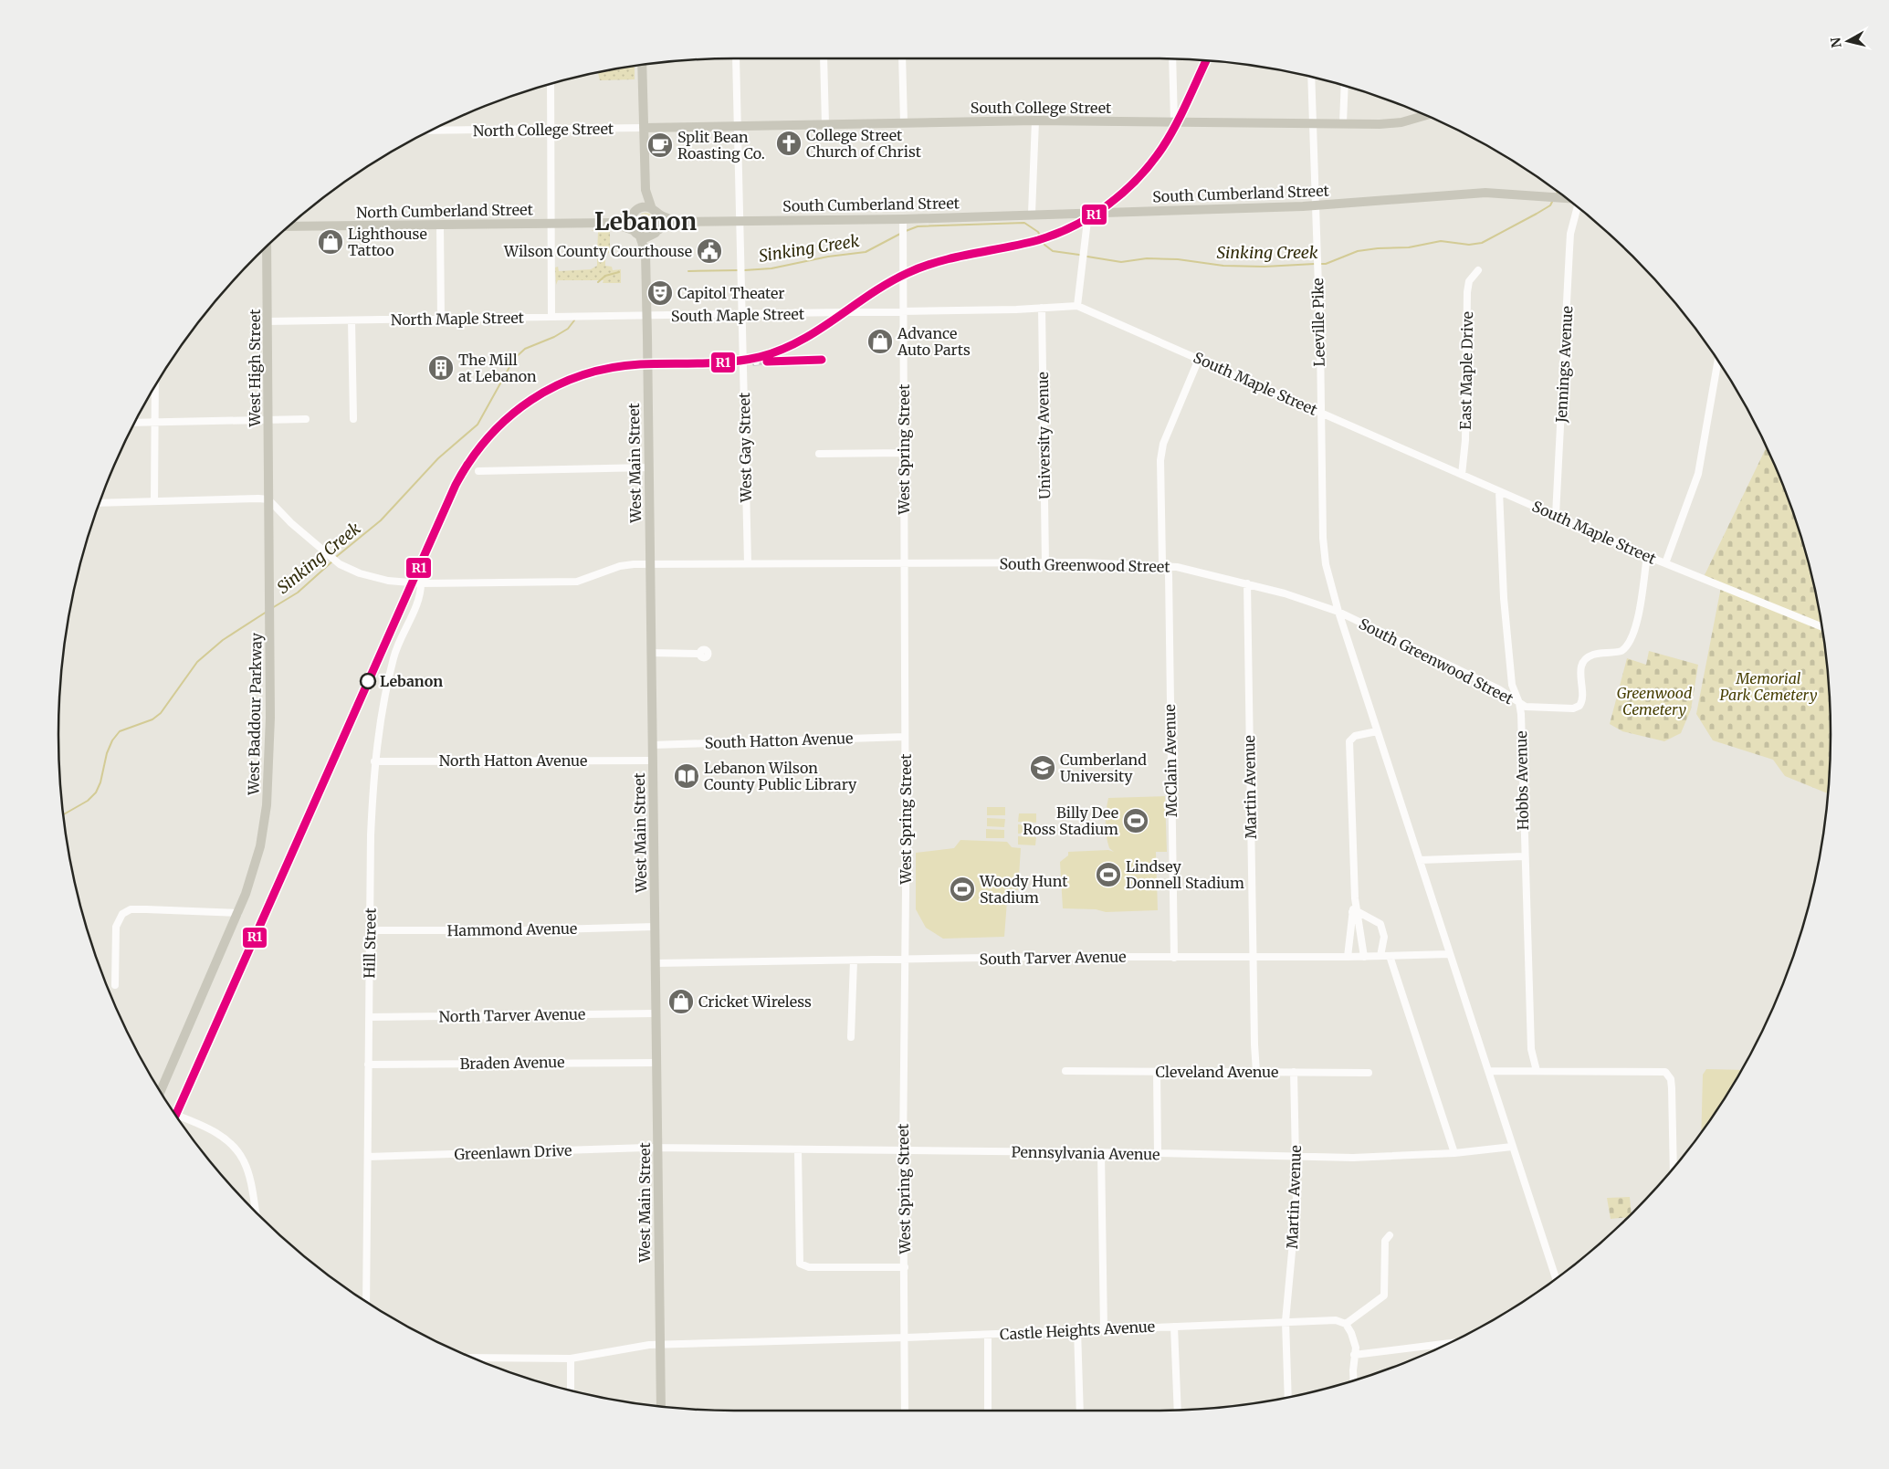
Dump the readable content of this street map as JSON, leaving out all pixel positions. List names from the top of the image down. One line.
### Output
{"streets":{"main road":["South College Street","South Cumberland Street","North Cumberland Street","West High Street","West Main Street","West Baddour Parkway"],"street":["North College Street","South Maple Street","North Maple Street","Leeville Pike","Jennings Avenue","East Maple Drive","University Avenue","West Gay Street","West Spring Street","South Greenwood Street","South Hatton Avenue","North Hatton Avenue","McClain Avenue","Hobbs Avenue","Martin Avenue","Hammond Avenue","Hill Street","South Tarver Avenue","North Tarver Avenue","Braden Avenue","Cleveland Avenue","Greenlawn Drive","Pennsylvania Avenue","Castle Heights Avenue"]},"crossings":[["South College Street","North College Street"],["South College Street","Leeville Pike"],["South College Street","West Gay Street"],["South Cumberland Street","North Cumberland Street"],["South Cumberland Street","Leeville Pike"],["South Cumberland Street","West Gay Street"],["South Cumberland Street","West Spring Street"],["South Cumberland Street","West Main Street"],["North Cumberland Street","West Main Street"],["South Maple Street","North Maple Street"],["South Maple Street","Leeville Pike"],["South Maple Street","Jennings Avenue"],["South Maple Street","East Maple Drive"],["South Maple Street","University Avenue"],["South Maple Street","West Gay Street"],["South Maple Street","West Spring Street"],["South Maple Street","West Main Street"],["South Maple Street","McClain Avenue"],["South Maple Street","Hobbs Avenue"],["North Maple Street","West High Street"],["North Maple Street","West Main Street"],["Leeville Pike","South Greenwood Street"],["Leeville Pike","South Tarver Avenue"],["Leeville Pike","Pennsylvania Avenue"],["West High Street","South Greenwood Street"],["West High Street","West Baddour Parkway"],["University Avenue","South Greenwood Street"],["West Gay Street","South Greenwood Street"],["West Spring Street","South Greenwood Street"],["West Spring Street","South Hatton Avenue"],["West Spring Street","South Tarver Avenue"],["West Spring Street","Pennsylvania Avenue"],["West Spring Street","Castle Heights Avenue"],["West Main Street","South Greenwood Street"],["West Main Street","South Hatton Avenue"],["West Main Street","North Hatton Avenue"],["West Main Street","Hammond Avenue"],["West Main Street","South Tarver Avenue"],["West Main Street","North Tarver Avenue"],["West Main Street","Braden Avenue"],["West Main Street","Greenlawn Drive"],["West Main Street","Pennsylvania Avenue"],["West Main Street","Castle Heights Avenue"],["South Greenwood Street","West Baddour Parkway"],["South Greenwood Street","McClain Avenue"],["South Greenwood Street","Hobbs Avenue"],["South Greenwood Street","Martin Avenue"],["South Greenwood Street","Hill Street"],["North Hatton Avenue","Hill Street"],["McClain Avenue","South Tarver Avenue"],["Martin Avenue","South Tarver Avenue"],["Martin Avenue","Cleveland Avenue"],["Martin Avenue","Pennsylvania Avenue"],["Martin Avenue","Castle Heights Avenue"],["Hammond Avenue","Hill Street"],["Hill Street","North Tarver Avenue"],["Hill Street","Braden Avenue"],["Hill Street","Greenlawn Drive"],["Greenlawn Drive","Pennsylvania Avenue"]],"districts":["Lebanon"],"water":["Sinking Creek"],"parks":["Memorial Park Cemetery","Greenwood Cemetery"],"places":{"church":["College Street Church of Christ"],"cafe":["Split Bean Roasting Co."],"shop":["Lighthouse Tattoo","Advance Auto Parts","Cricket Wireless"],"public building":["Wilson County Courthouse"],"theatre":["Capitol Theater"],"building":["The Mill at Lebanon"],"other":["Lebanon"],"school or university":["Cumberland University"],"library":["Lebanon Wilson County Public Library"],"sports":["Billy Dee Ross Stadium","Lindsey Donnell Stadium","Woody Hunt Stadium"]},"lines":["transit line R1"],"north":"left"}
